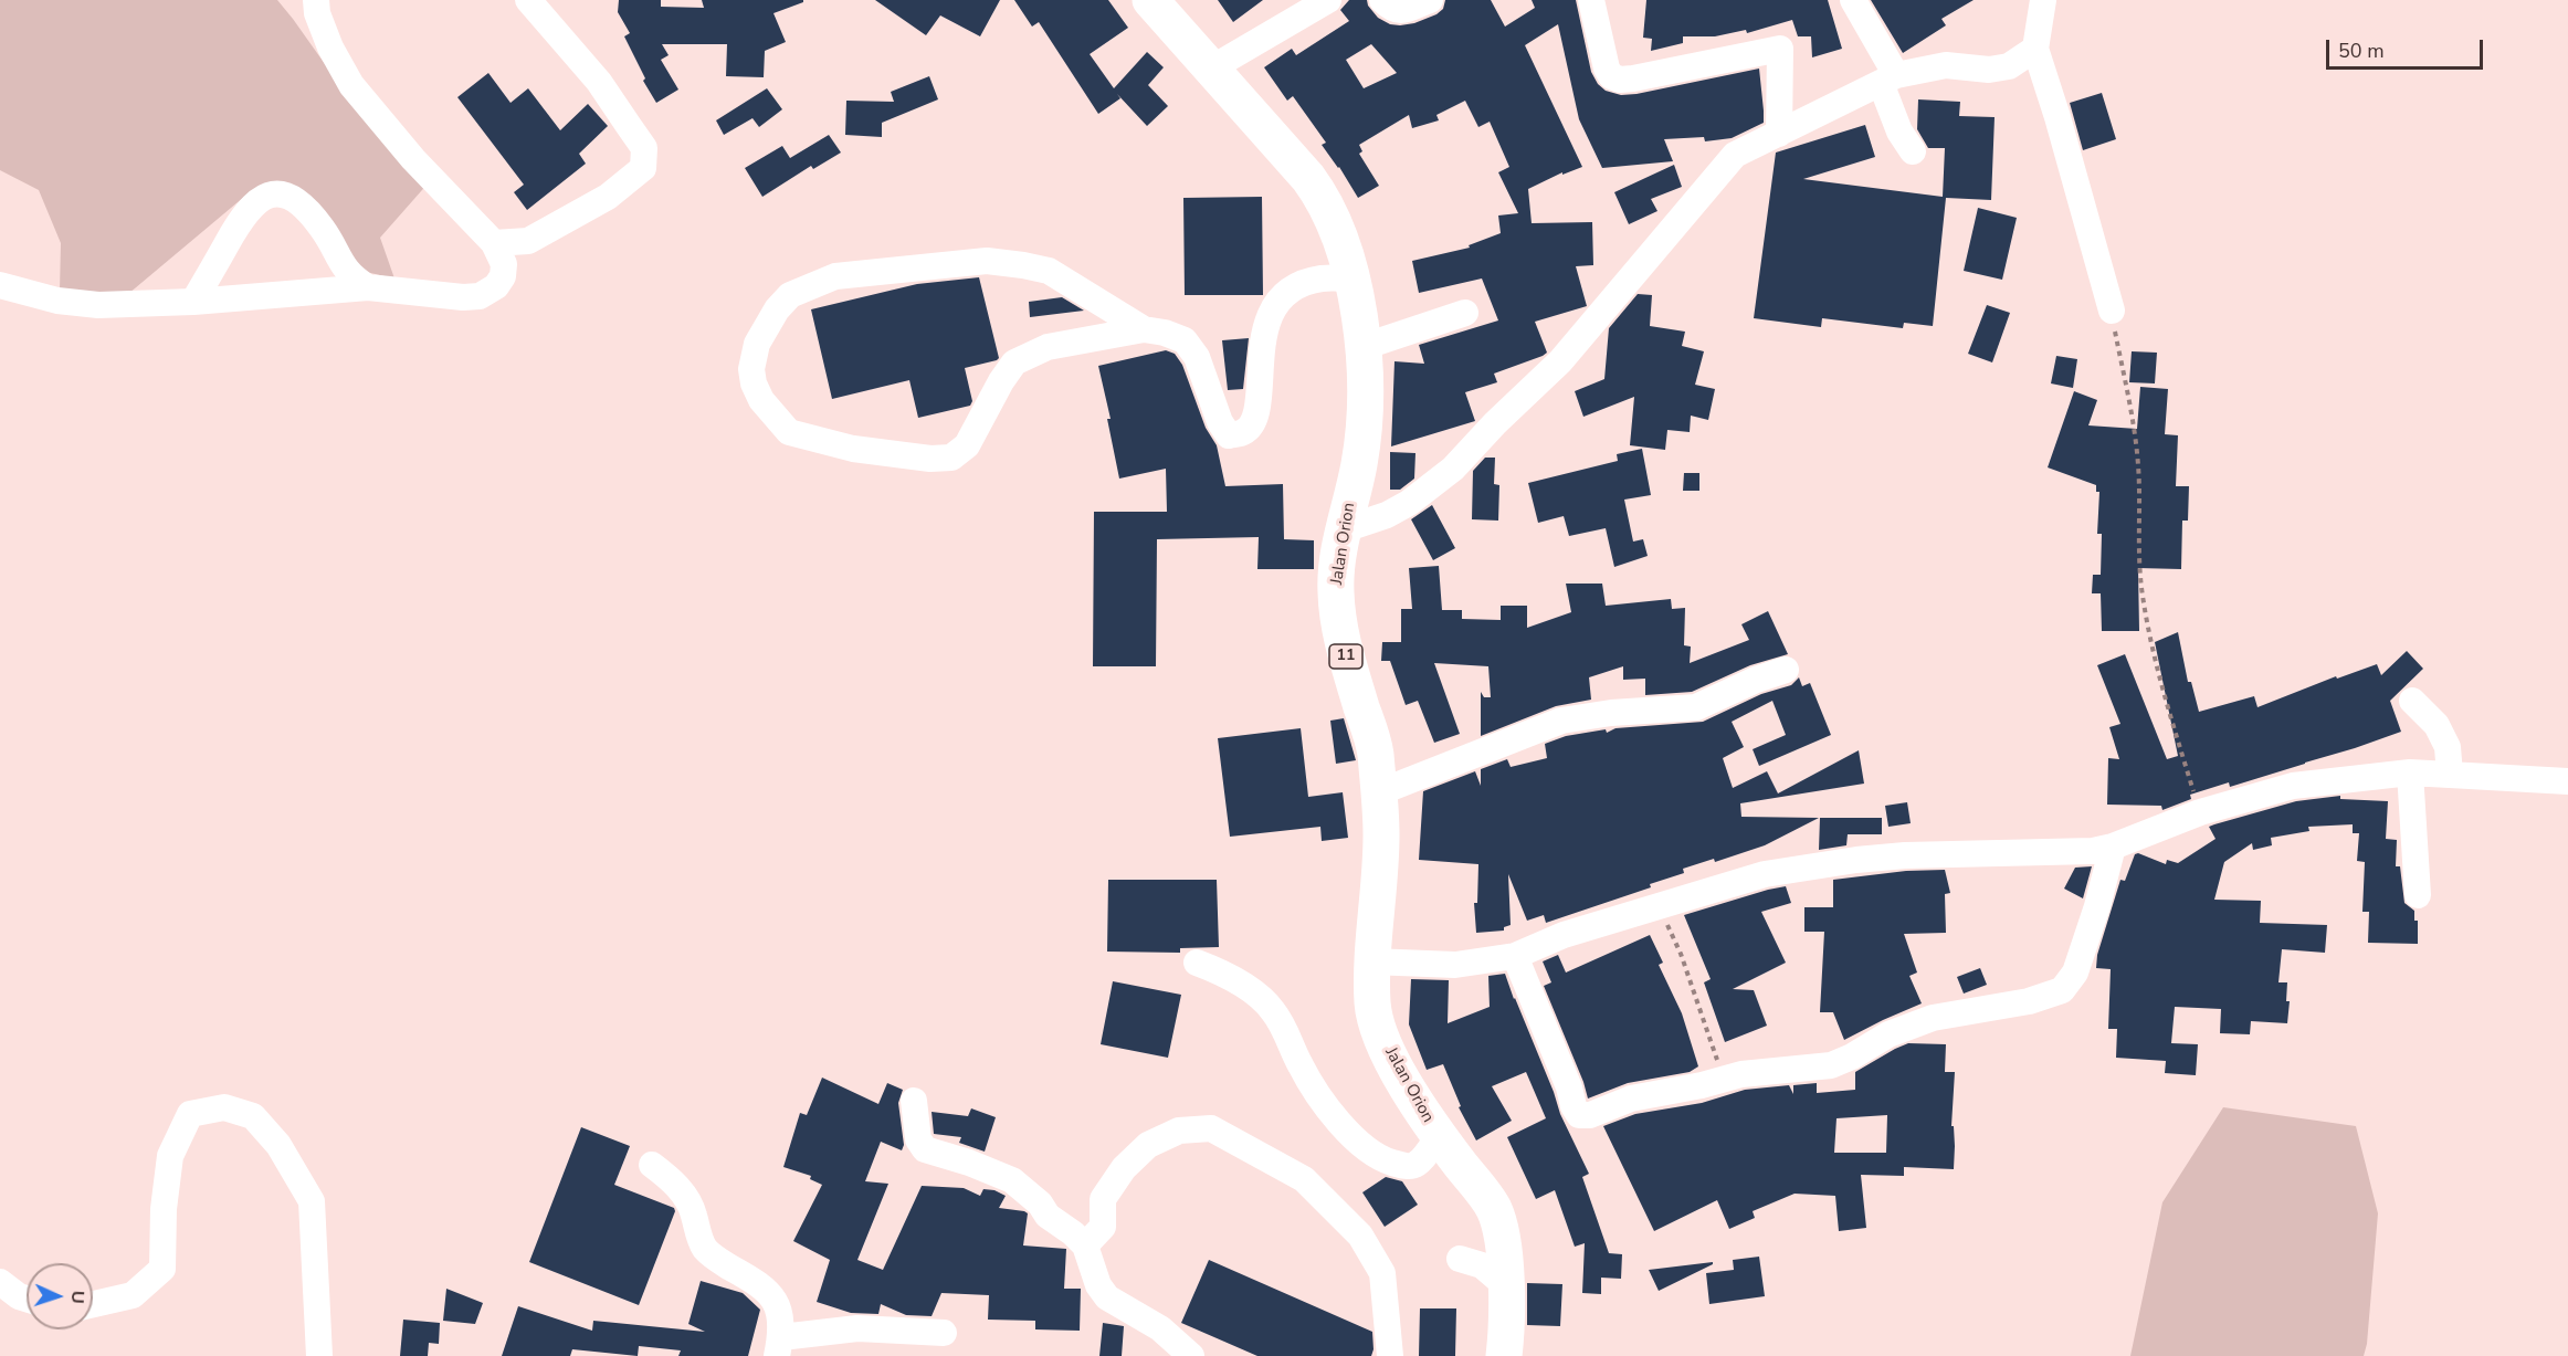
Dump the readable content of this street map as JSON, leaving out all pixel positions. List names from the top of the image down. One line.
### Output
{"streets":{"highway":["Jalan Orion","11"]},"scale_bar":"50 m","north":"right"}
